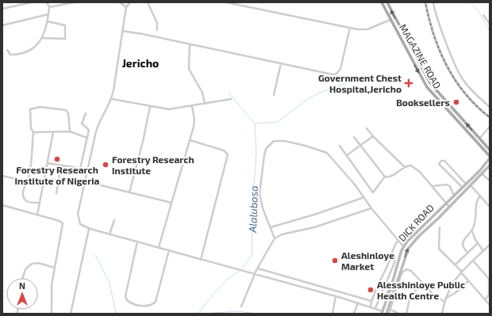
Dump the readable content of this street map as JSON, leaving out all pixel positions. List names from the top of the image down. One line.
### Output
{"streets":{"main road":["MAGAZINE ROAD","DICK ROAD"]},"crossings":[["MAGAZINE ROAD","DICK ROAD"]],"districts":["Jericho"],"water":["Alalubosa"],"places":{"health":["Government Chest Hospital,Jericho"],"other":["Booksellers","Forestry Research Institute of Nigeria","Forestry Research Institute","Aleshinloye Market","Alesshinloye Public Health Centre"]},"north":"top"}
